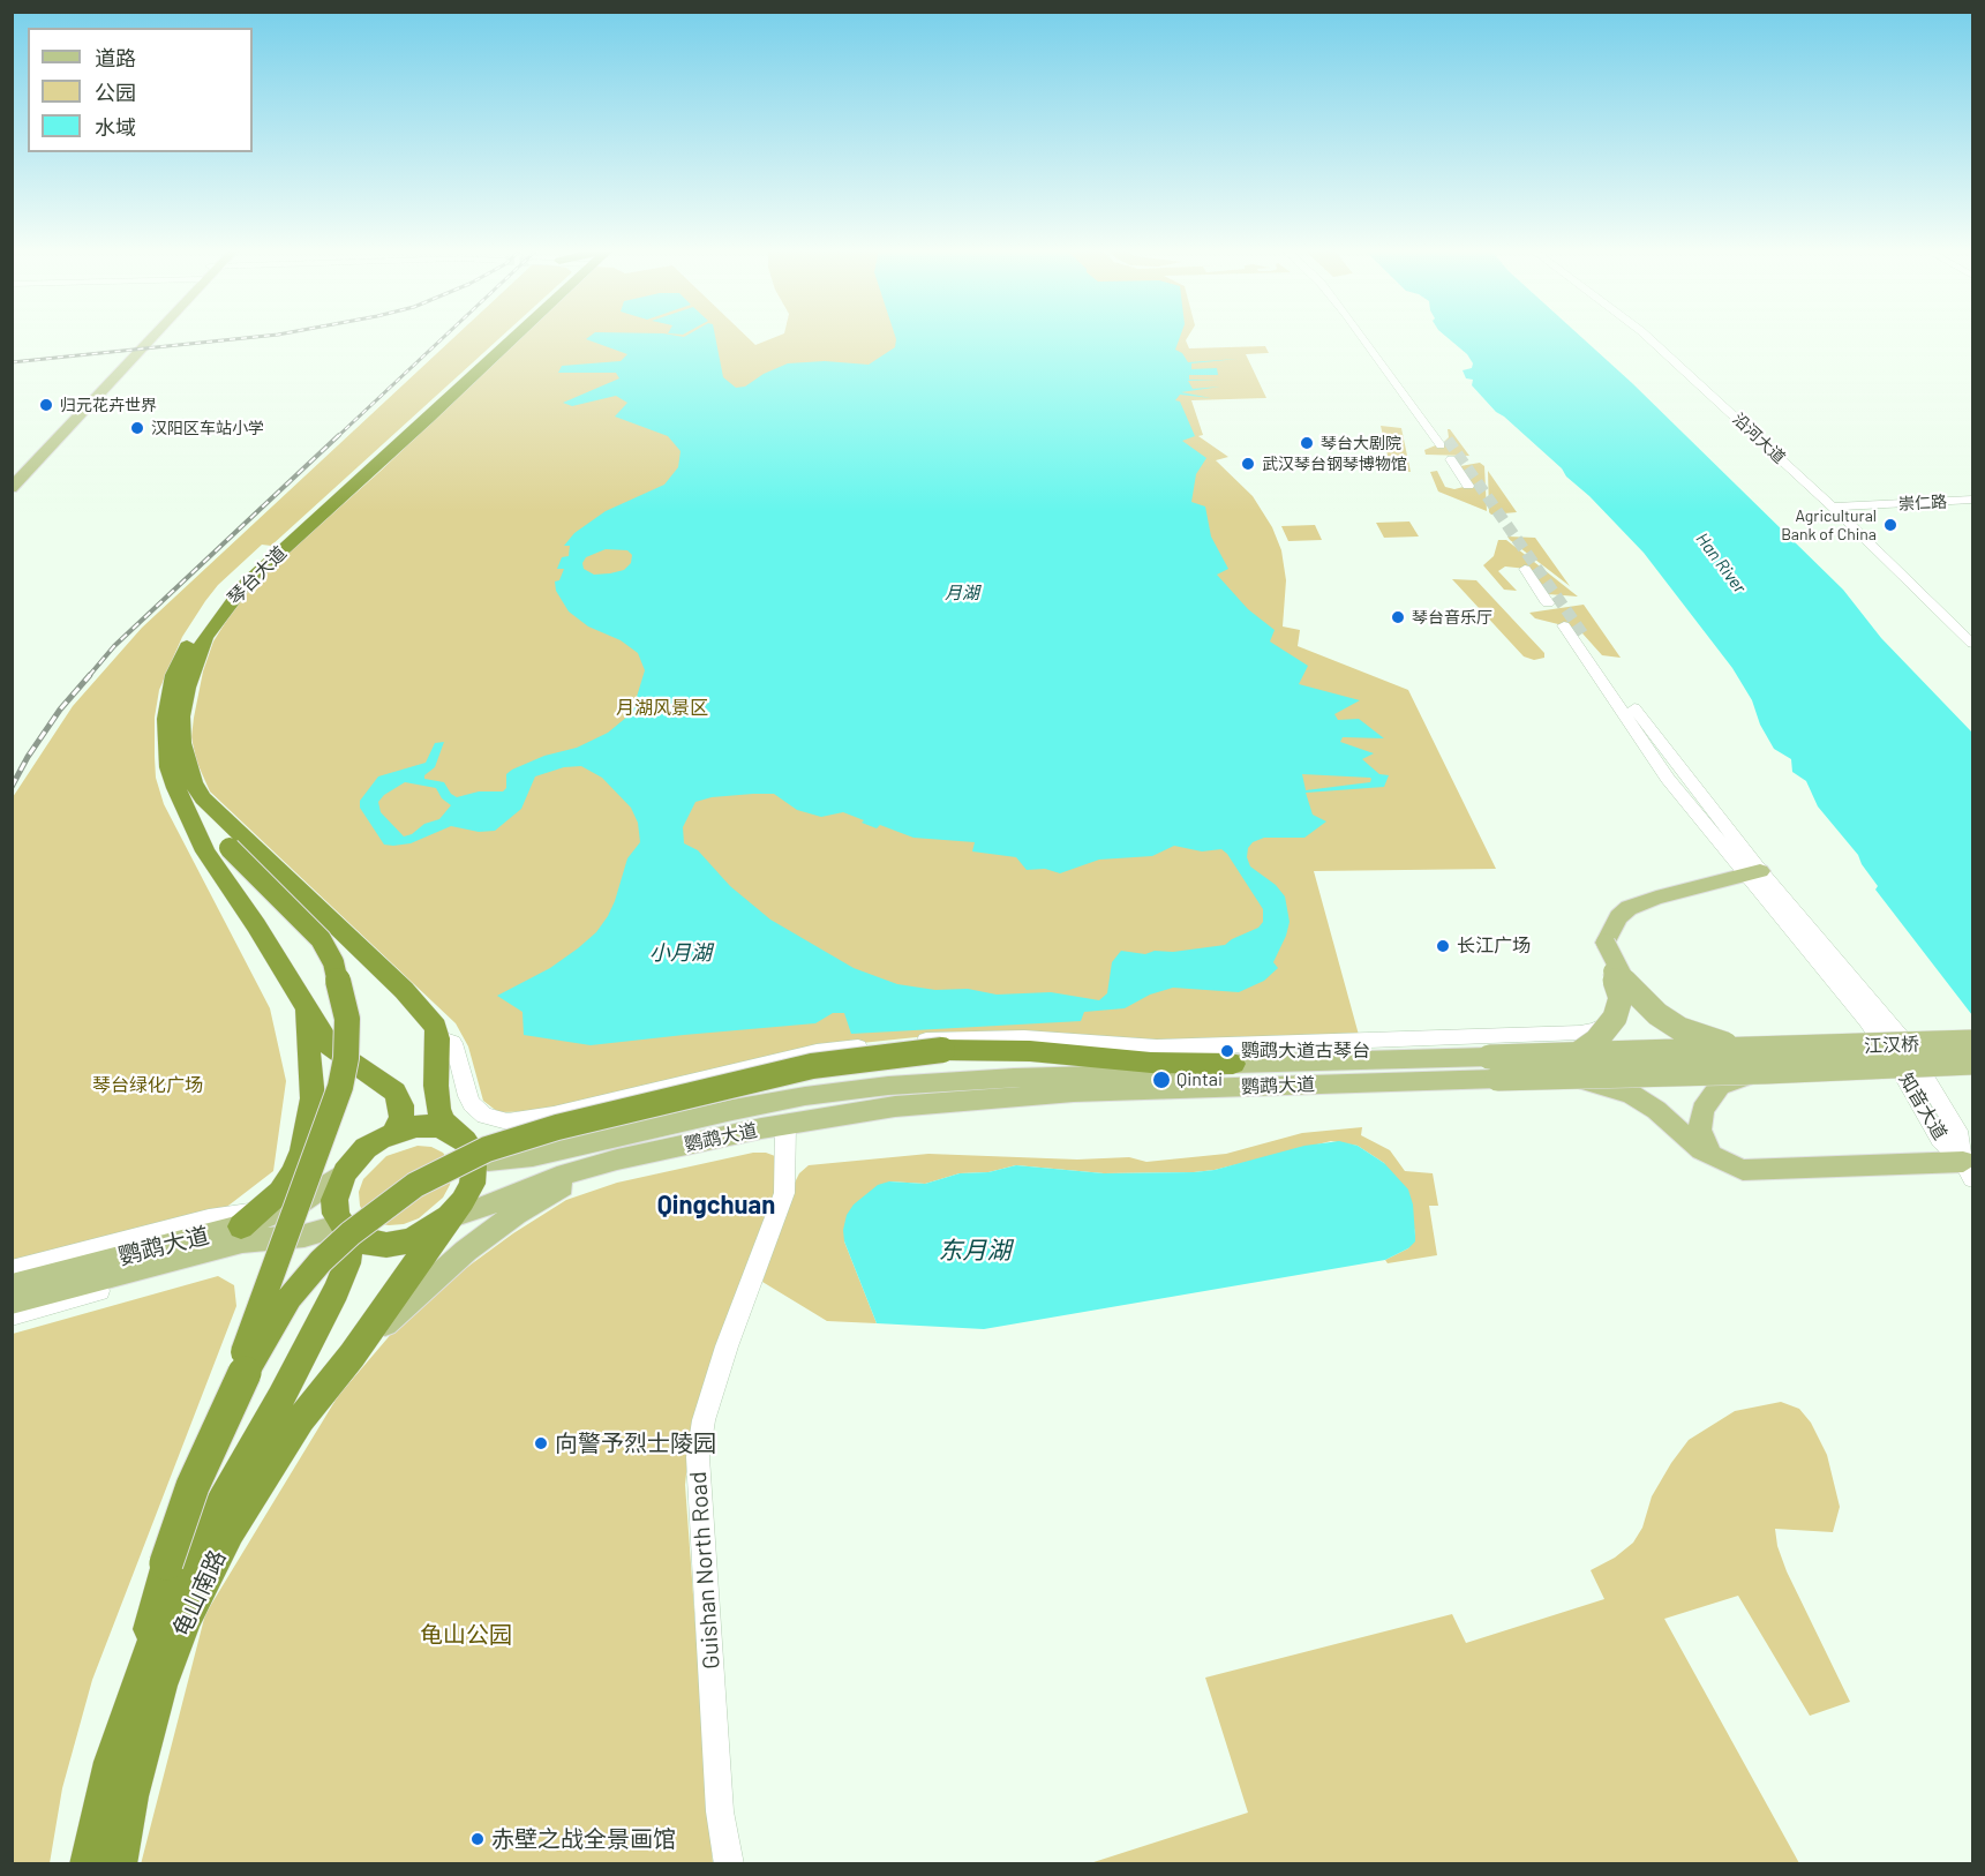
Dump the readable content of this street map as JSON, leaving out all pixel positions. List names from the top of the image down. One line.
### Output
{"streets":{"highway":["琴台大道","龟山南路"],"main road":["沿河大道","崇仁路","江汉桥","鹦鹉大道","知音大道","Guishan North Road"]},"crossings":[["沿河大道","崇仁路"],["琴台大道","鹦鹉大道"],["琴台大道","龟山南路"],["江汉桥","鹦鹉大道"],["鹦鹉大道","Guishan North Road"],["鹦鹉大道","龟山南路"]],"districts":["Qingchuan"],"water":["Han River","月湖","小月湖","东月湖"],"parks":["月湖风景区","琴台绿化广场","龟山公园"],"places":["归元花卉世界","汉阳区车站小学","琴台大剧院","武汉琴台钢琴博物馆","Agricultural Bank of China","琴台音乐厅","长江广场","鹦鹉大道古琴台","Qintai","向警予烈士陵园","赤壁之战全景画馆"],"legend":["道路","公园","水域"]}
